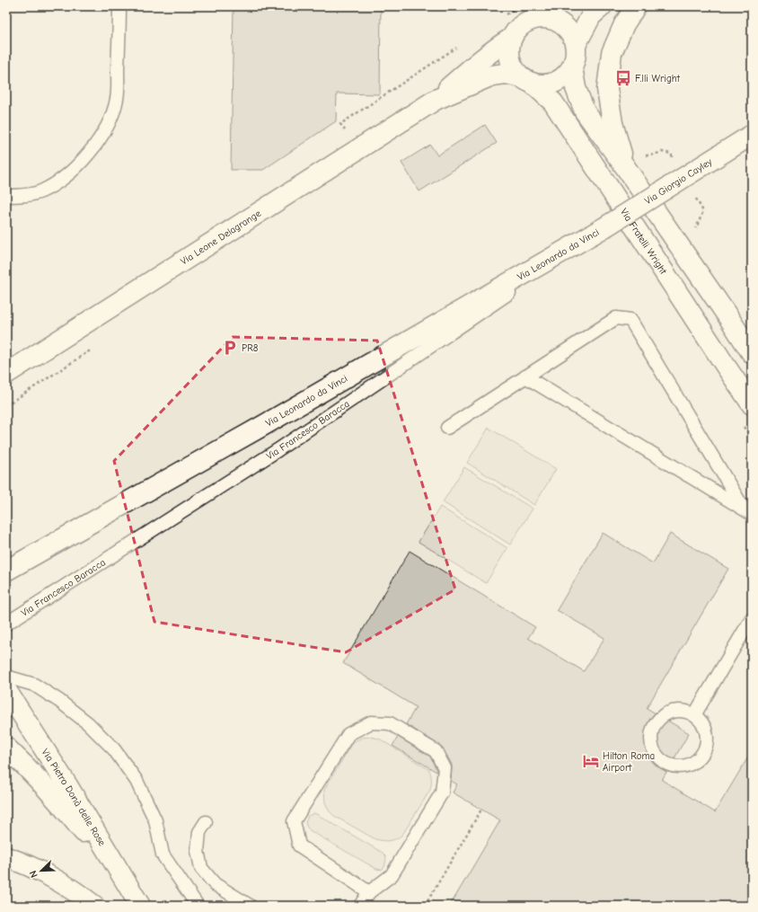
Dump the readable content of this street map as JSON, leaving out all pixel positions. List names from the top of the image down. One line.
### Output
{"streets":{"street":["Via Giorgio Cayley","Via Leone Delagrange","Via Fratelli Wright","Via Leonardo da Vinci","Via Pietro Donà delle Rose"],"lane":["Via Francesco Baracca"]},"crossings":[["Via Giorgio Cayley","Via Leonardo da Vinci"],["Via Giorgio Cayley","Via Francesco Baracca"],["Via Leone Delagrange","Via Fratelli Wright"],["Via Leonardo da Vinci","Via Francesco Baracca"]],"places":{"bus stop":["F.lli Wright"],"parking":["PR8"],"hotel":["Hilton Roma Airport"]},"north":"bottom left"}
